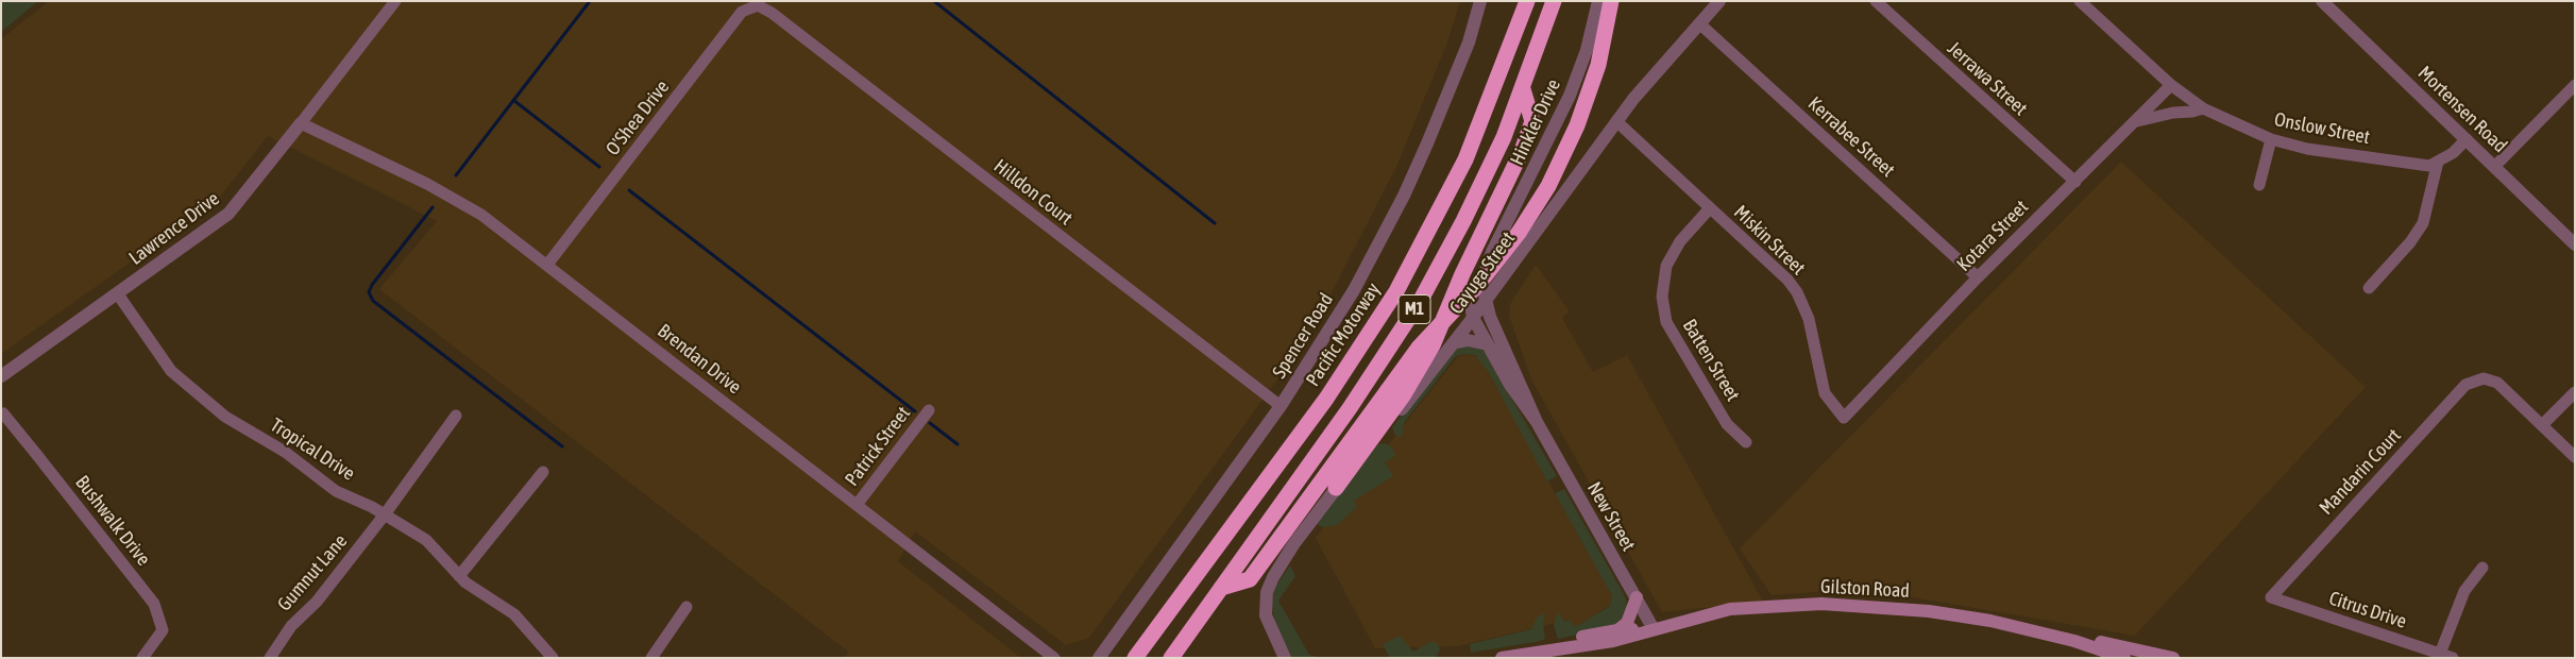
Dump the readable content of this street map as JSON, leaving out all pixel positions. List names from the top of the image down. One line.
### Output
{"streets":{"highway":["M1","Pacific Motorway"],"main road":["Gilston Road"],"street":["Jerrawa Street","Mortensen Road","O'Shea Drive","Hinkler Drive","Onslow Street","Kerrabee Street","Hilldon Court","Lawrence Drive","Kotara Street","Miskin Street","Cayuga Street","Spencer Road","Brendan Drive","Batten Street","Patrick Street","Tropical Drive","Mandarin Court","New Street","Bushwalk Drive","Gumnut Lane","Citrus Drive"]},"crossings":[["Jerrawa Street","Kotara Street"],["O'Shea Drive","Hilldon Court"],["O'Shea Drive","Brendan Drive"],["Hinkler Drive","Cayuga Street"],["Hinkler Drive","New Street"],["Onslow Street","Kotara Street"],["Kerrabee Street","Kotara Street"],["Kerrabee Street","Cayuga Street"],["Hilldon Court","Spencer Road"],["Lawrence Drive","Brendan Drive"],["Lawrence Drive","Tropical Drive"],["Kotara Street","Miskin Street"],["Miskin Street","Cayuga Street"],["Miskin Street","Batten Street"],["Cayuga Street","New Street"],["Brendan Drive","Patrick Street"],["Tropical Drive","Gumnut Lane"],["Mandarin Court","Citrus Drive"],["New Street","Gilston Road"]]}
